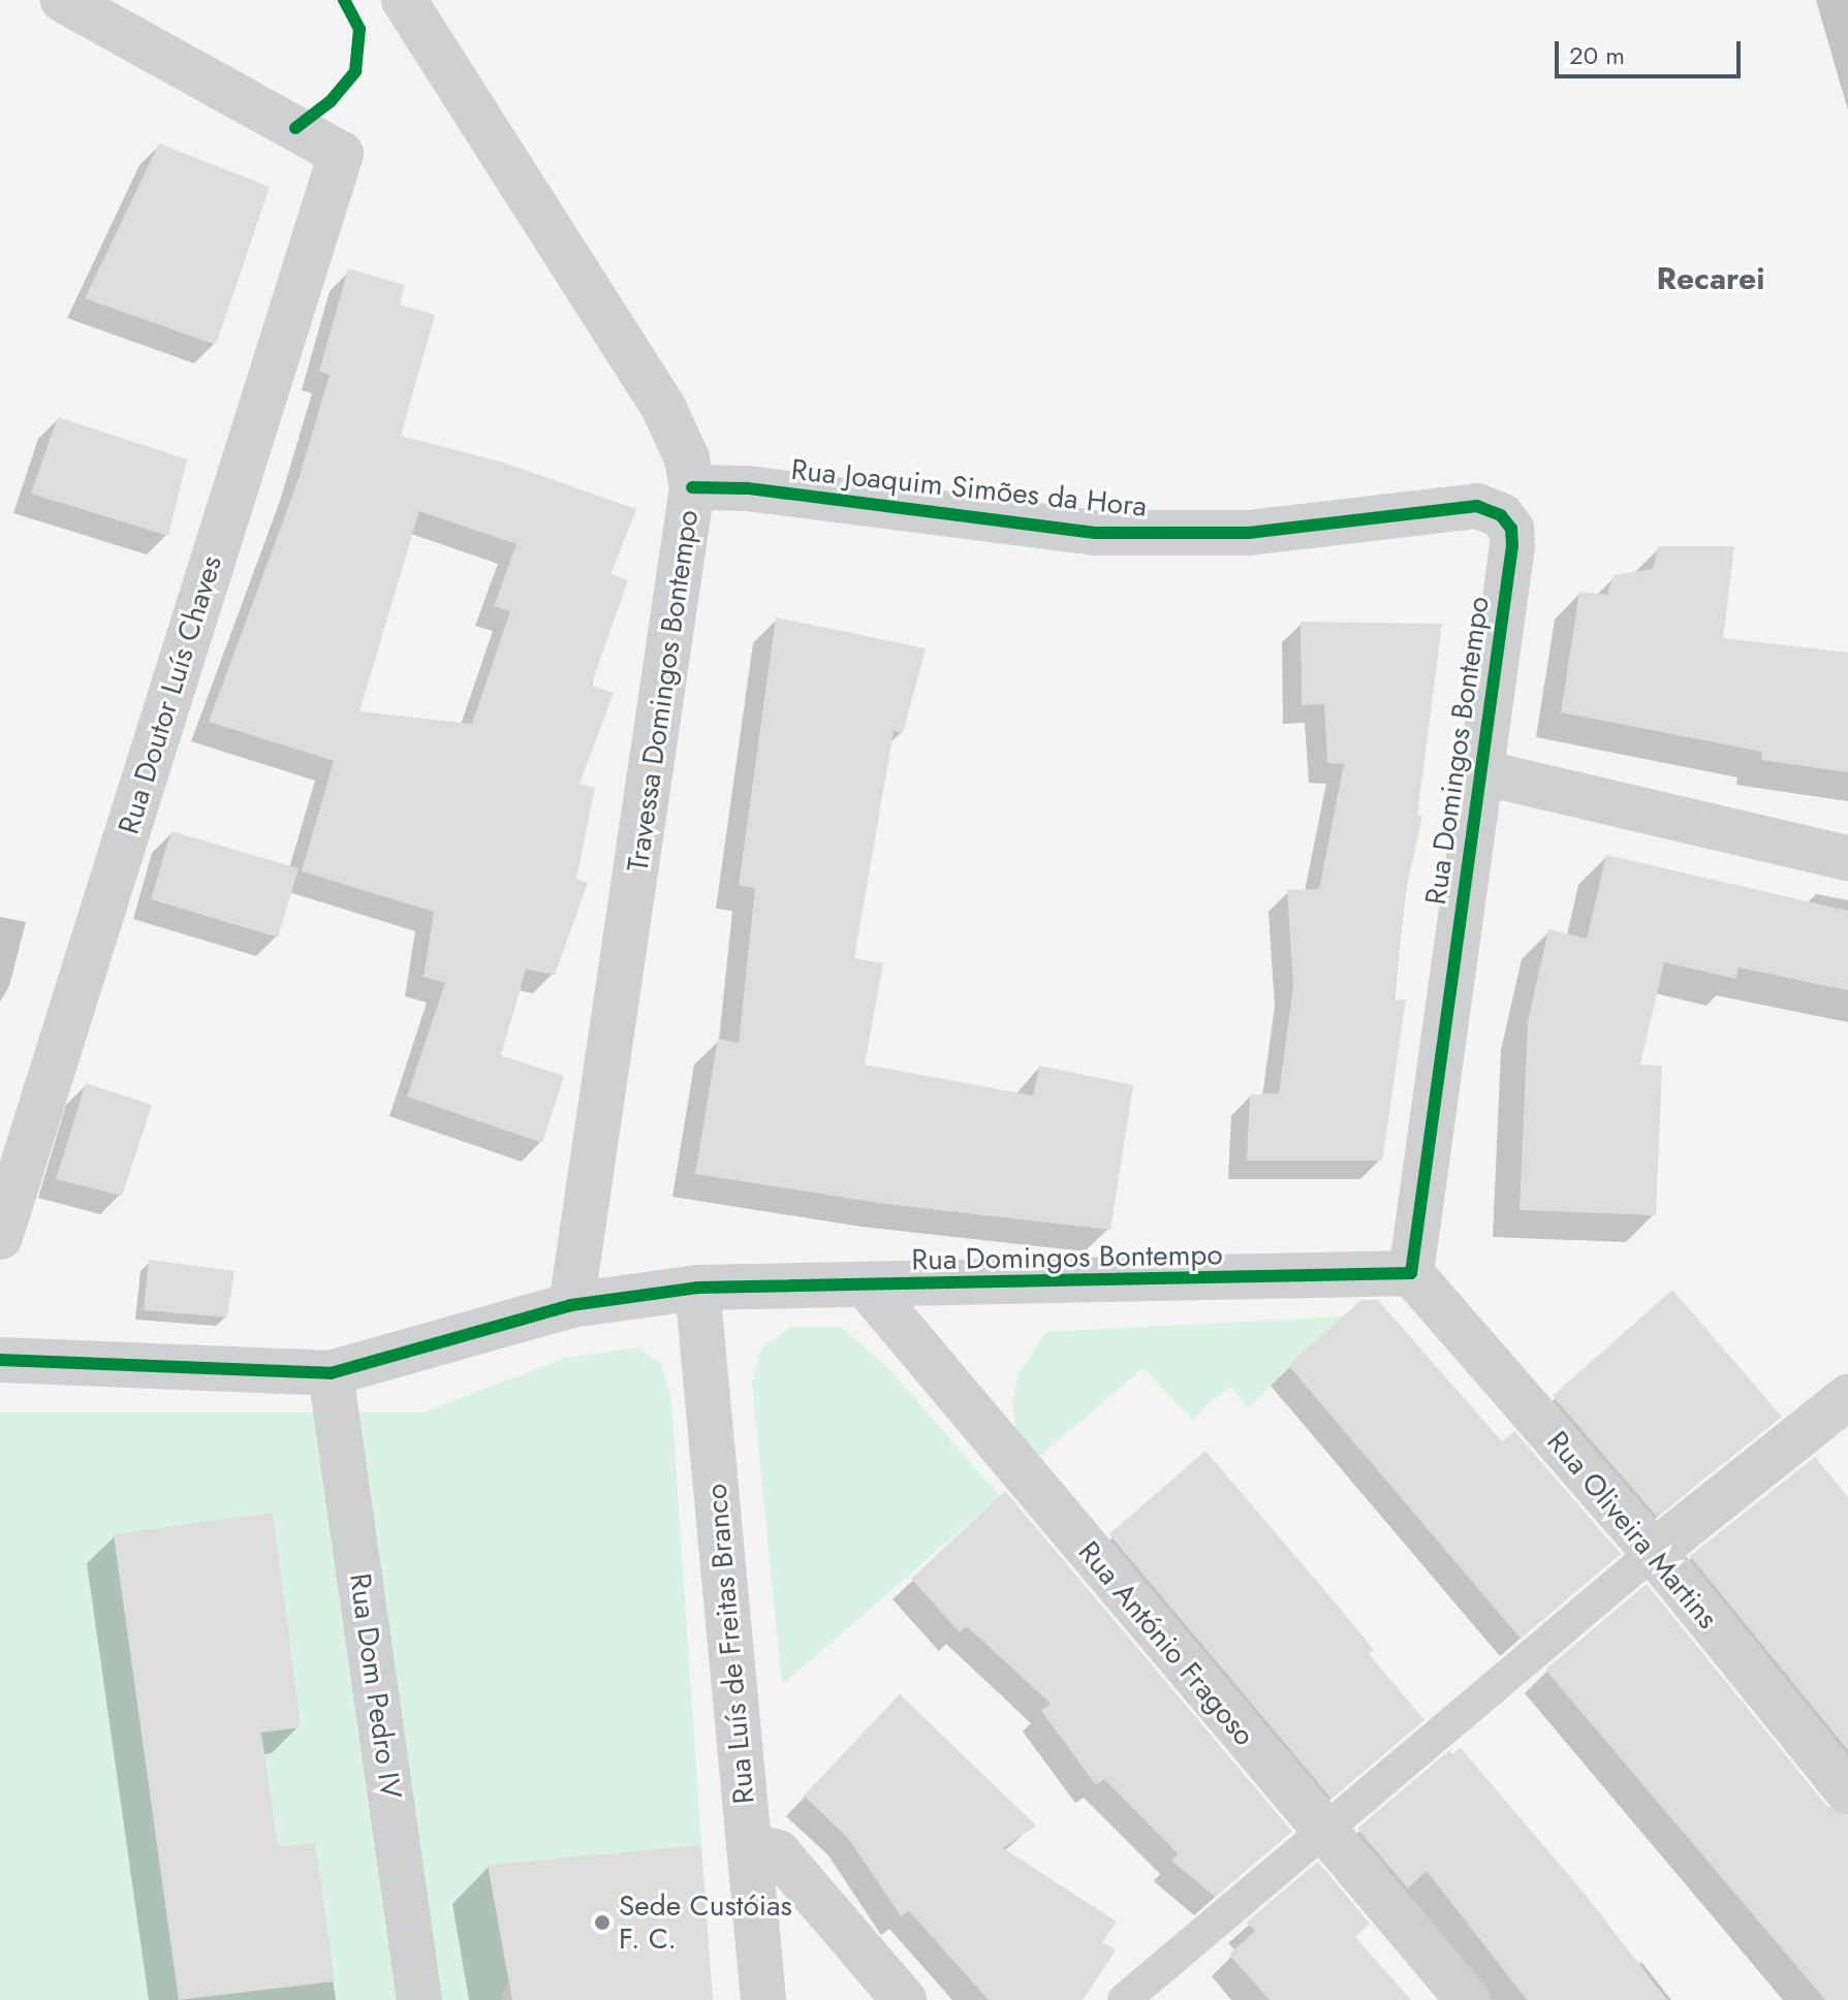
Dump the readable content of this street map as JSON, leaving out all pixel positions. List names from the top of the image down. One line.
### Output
{"streets":{"street":["Rua Joaquim Simões da Hora","Travessa Domingos Bontempo","Rua Doutor Luís Chaves","Rua Domingos Bontempo","Rua Oliveira Martins","Rua Luís de Freitas Branco","Rua António Fragoso","Rua Dom Pedro IV"]},"crossings":[["Rua Joaquim Simões da Hora","Travessa Domingos Bontempo"],["Rua Joaquim Simões da Hora","Rua Domingos Bontempo"],["Travessa Domingos Bontempo","Rua Domingos Bontempo"],["Rua Domingos Bontempo","Rua Oliveira Martins"],["Rua Domingos Bontempo","Rua Luís de Freitas Branco"],["Rua Domingos Bontempo","Rua António Fragoso"],["Rua Domingos Bontempo","Rua Dom Pedro IV"]],"districts":["Recarei"],"places":["Sede Custóias F. C."],"scale_bar":"20 m"}
